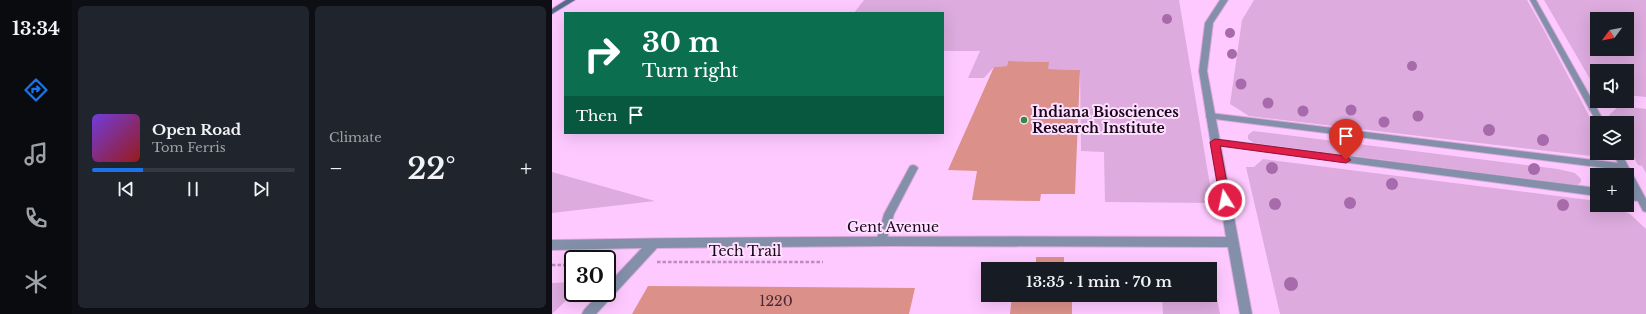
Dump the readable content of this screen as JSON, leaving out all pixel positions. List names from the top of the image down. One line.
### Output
{"streets":{"street":["Gent Avenue"],"path":["Tech Trail"]},"places":["Indiana Biosciences Research Institute"],"house_numbers":["1220"],"north":"bottom left","page":{"tabs":"13:34","tile":"Climate","map_buttons":"+","turn":["30 m","Turn right"],"then":"Then","song":["Open Road","Tom Ferris"],"heat":["−","22°","+"],"limit":"30","trip":"13:35 · 1 min · 70 m"}}
